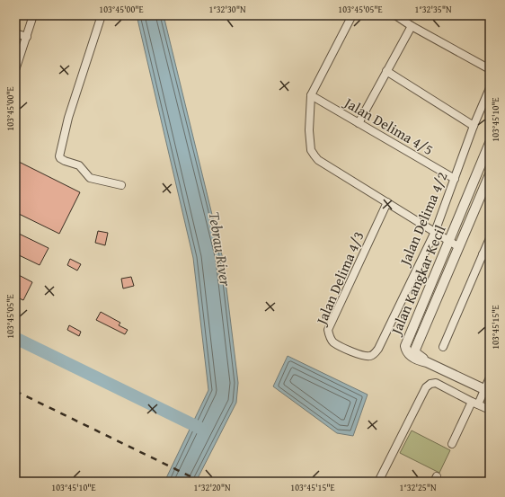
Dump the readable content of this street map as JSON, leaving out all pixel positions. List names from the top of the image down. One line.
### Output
{"streets":{"street":["Jalan Delima 4/5","Jalan Delima 4/2","Jalan Delima 4/3","Jalan Kangkar Kecil"]},"crossings":[["Jalan Delima 4/5","Jalan Delima 4/2"],["Jalan Delima 4/2","Jalan Delima 4/3"]],"water":["Tebrau River"],"coordinates":["103°45'00\"E","1°32'30\"N","103°45'05\"E","1°32'35\"N","103°45'10\"E","103°45'15\"E","1°32'20\"N","1°32'25\"N"]}
